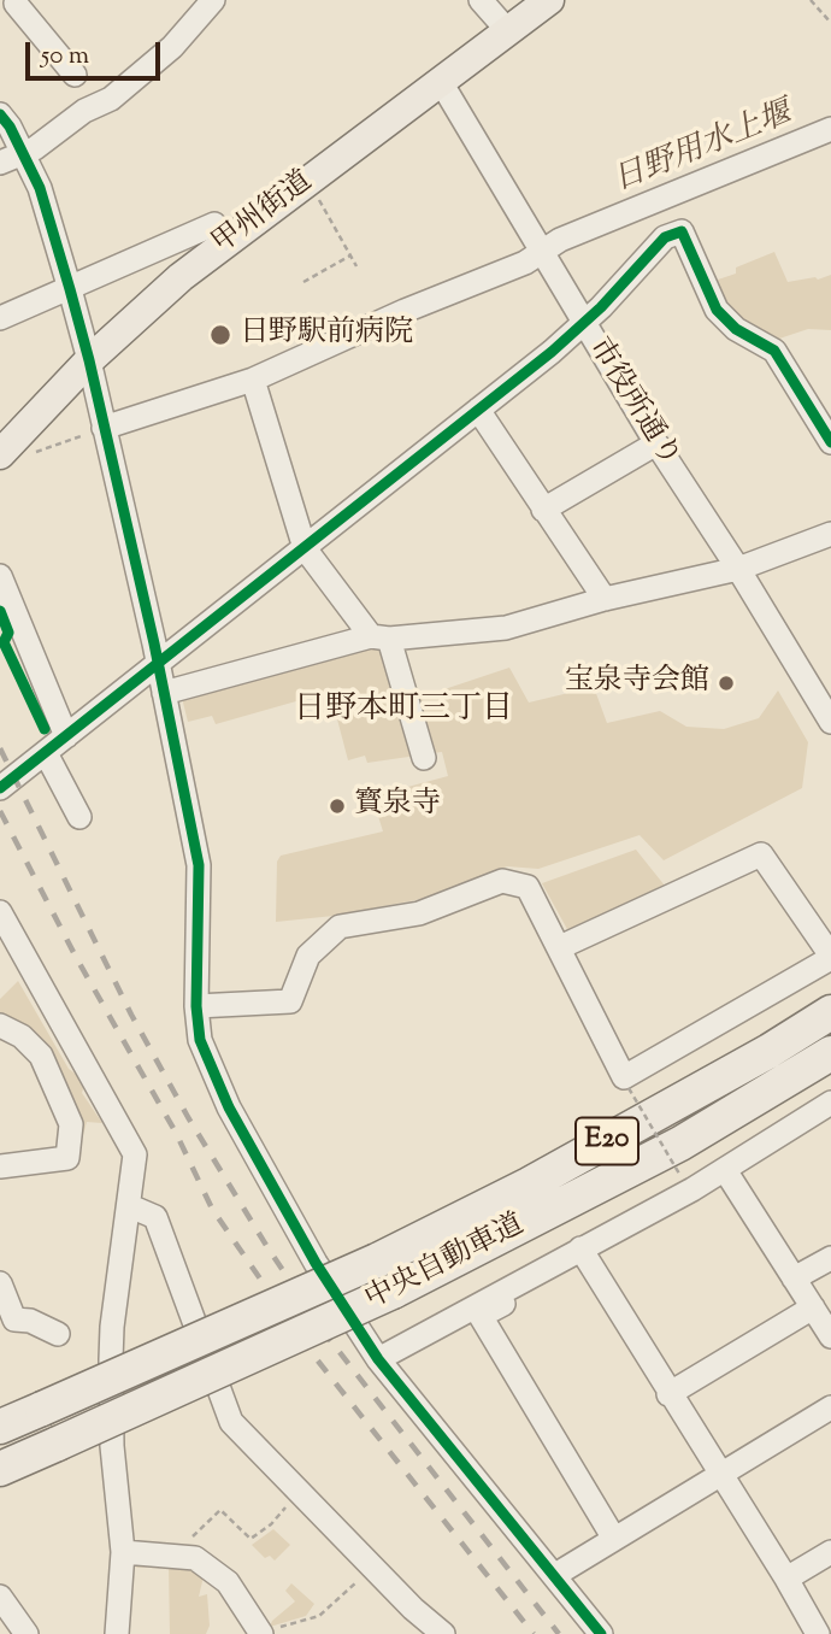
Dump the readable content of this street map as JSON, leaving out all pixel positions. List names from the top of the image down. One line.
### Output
{"streets":{"highway":["E20","中央自動車道"],"main road":["甲州街道"],"street":["市役所通り"]},"crossings":[["甲州街道","市役所通り"]],"districts":["日野本町三丁目"],"water":["日野用水上堰"],"places":["日野駅前病院","宝泉寺会館","寳泉寺"],"scale_bar":"50 m"}
